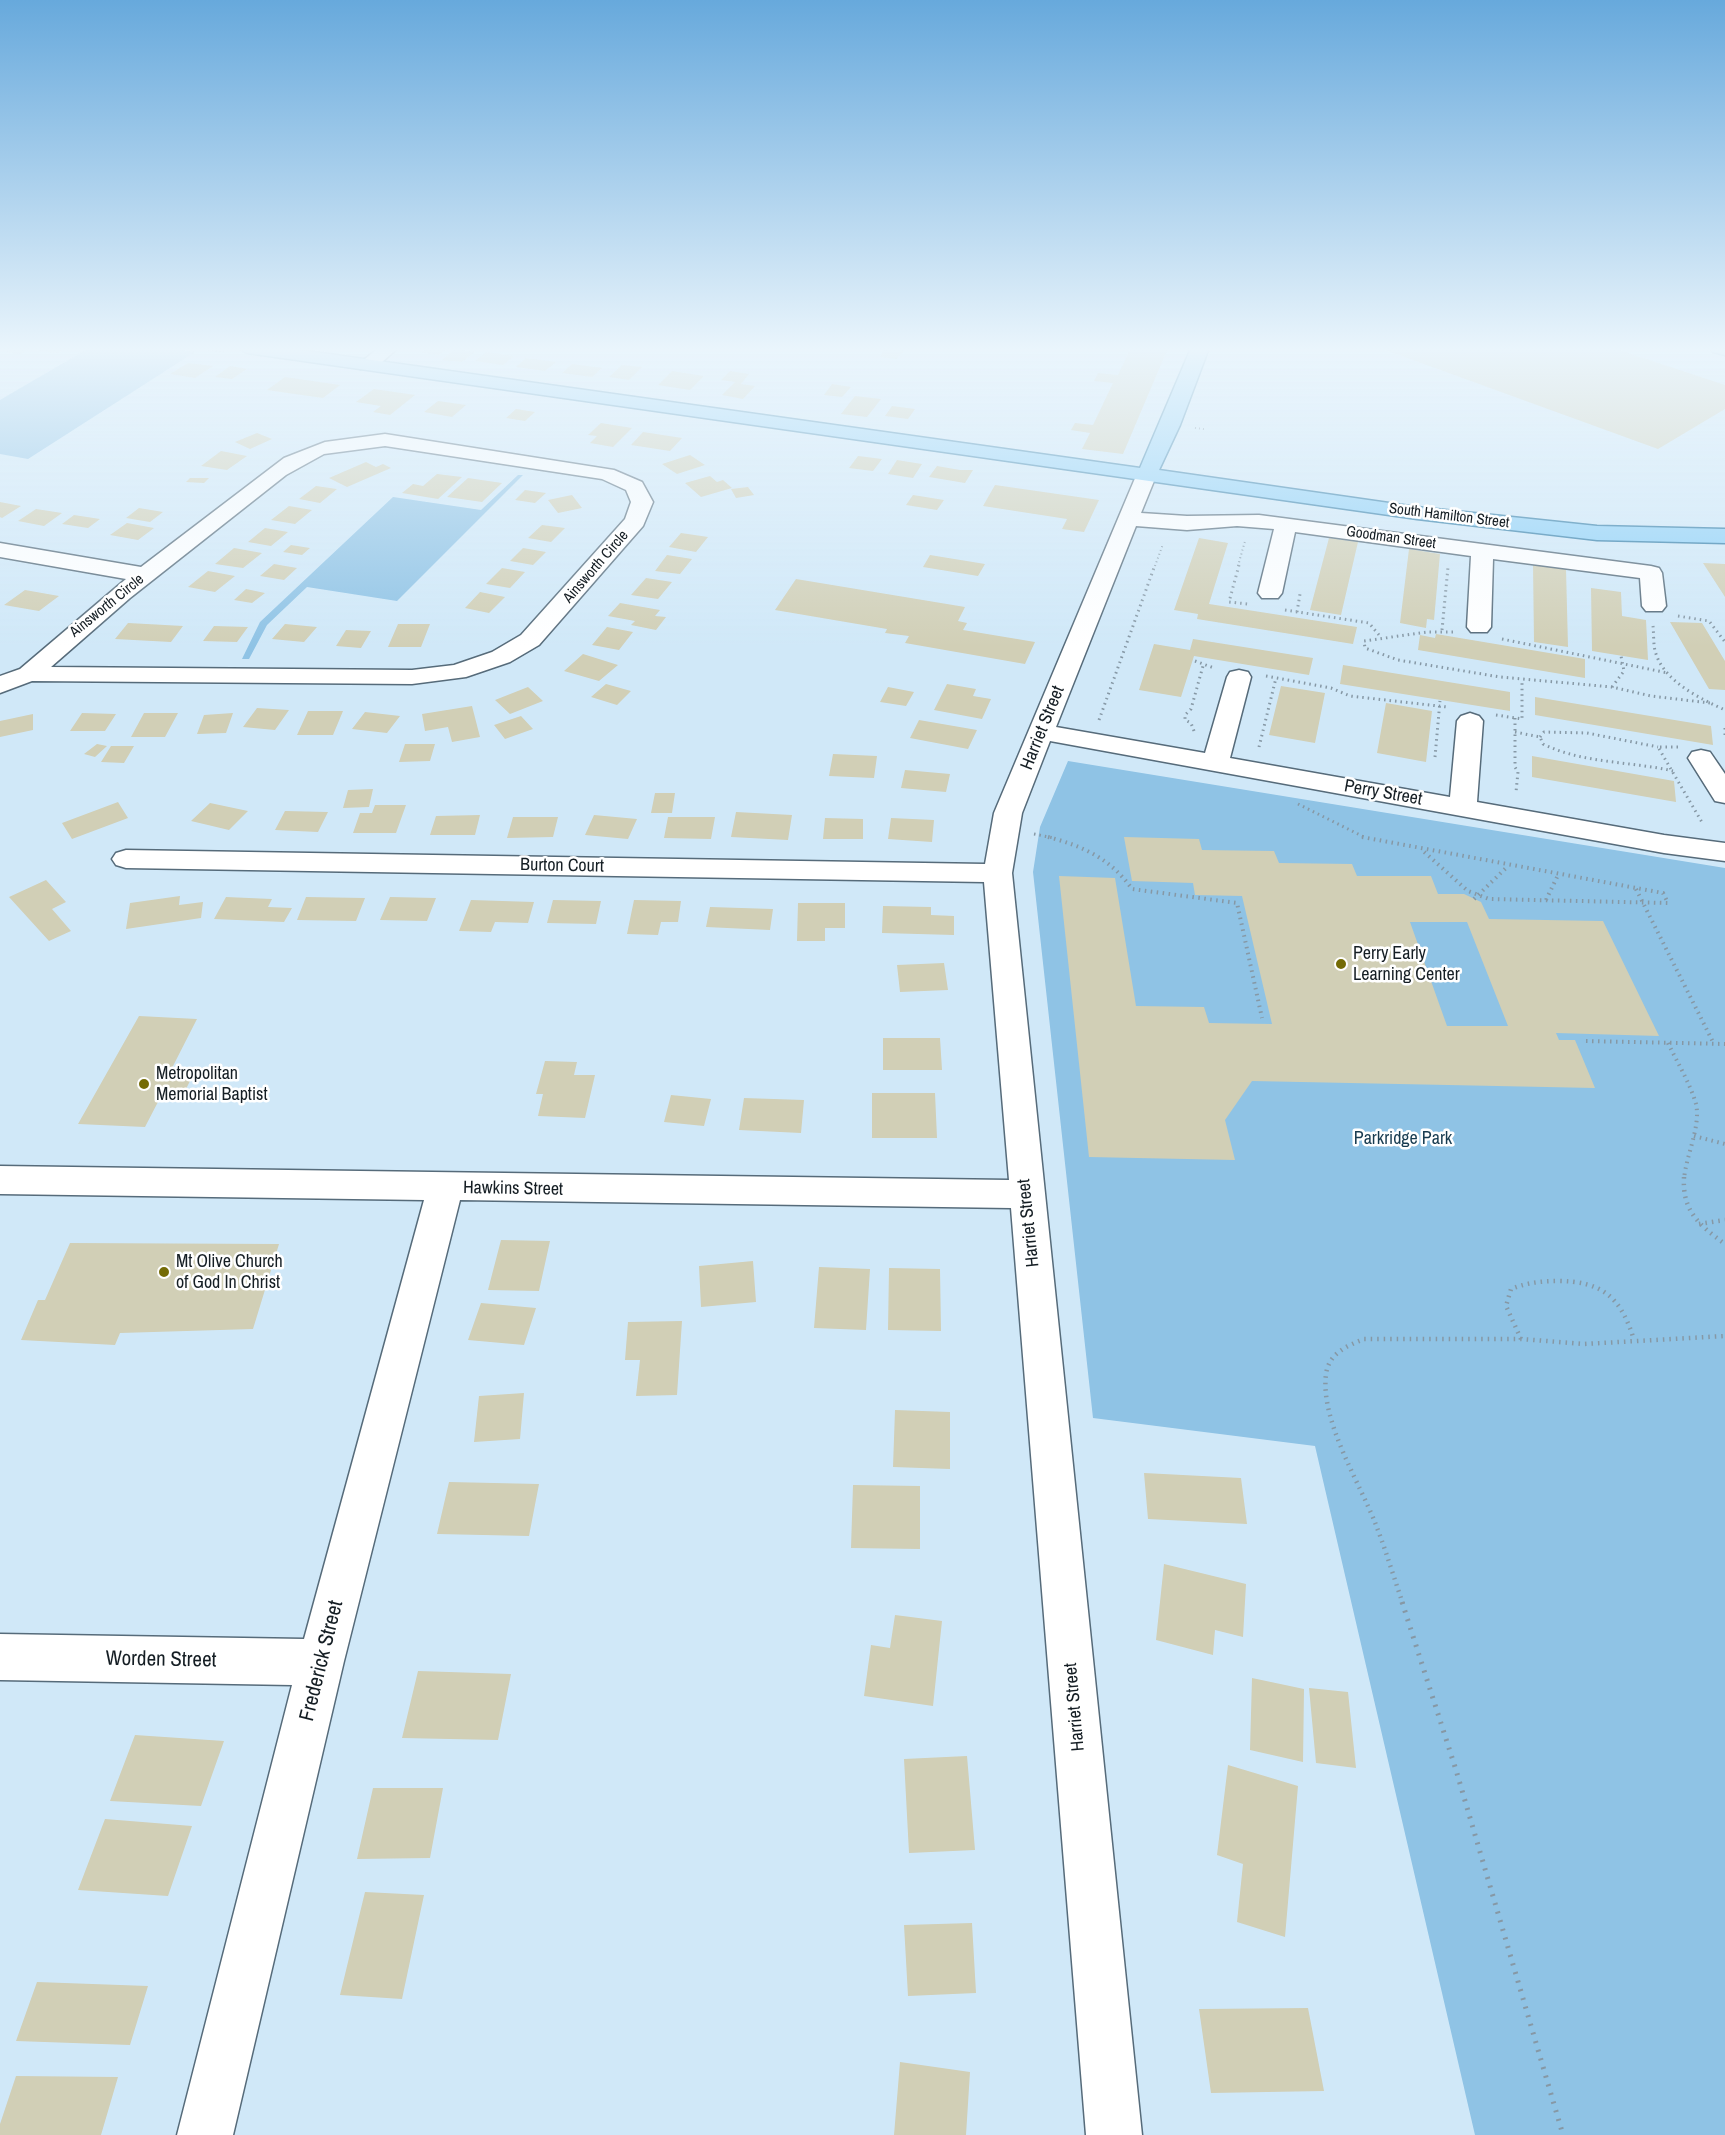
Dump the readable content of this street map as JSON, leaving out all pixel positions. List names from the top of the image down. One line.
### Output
{"streets":{"main road":["South Hamilton Street","Harriet Street"],"street":["Goodman Street","Ainsworth Circle","Perry Street","Burton Court","Hawkins Street","Worden Street","Frederick Street"]},"crossings":[["South Hamilton Street","Harriet Street"],["Goodman Street","Harriet Street"],["Harriet Street","Perry Street"],["Harriet Street","Burton Court"],["Harriet Street","Hawkins Street"],["Hawkins Street","Frederick Street"],["Worden Street","Frederick Street"]],"parks":["Parkridge Park"],"places":["Perry Early Learning Center","Metropolitan Memorial Baptist","Mt Olive Church of God In Christ"]}
